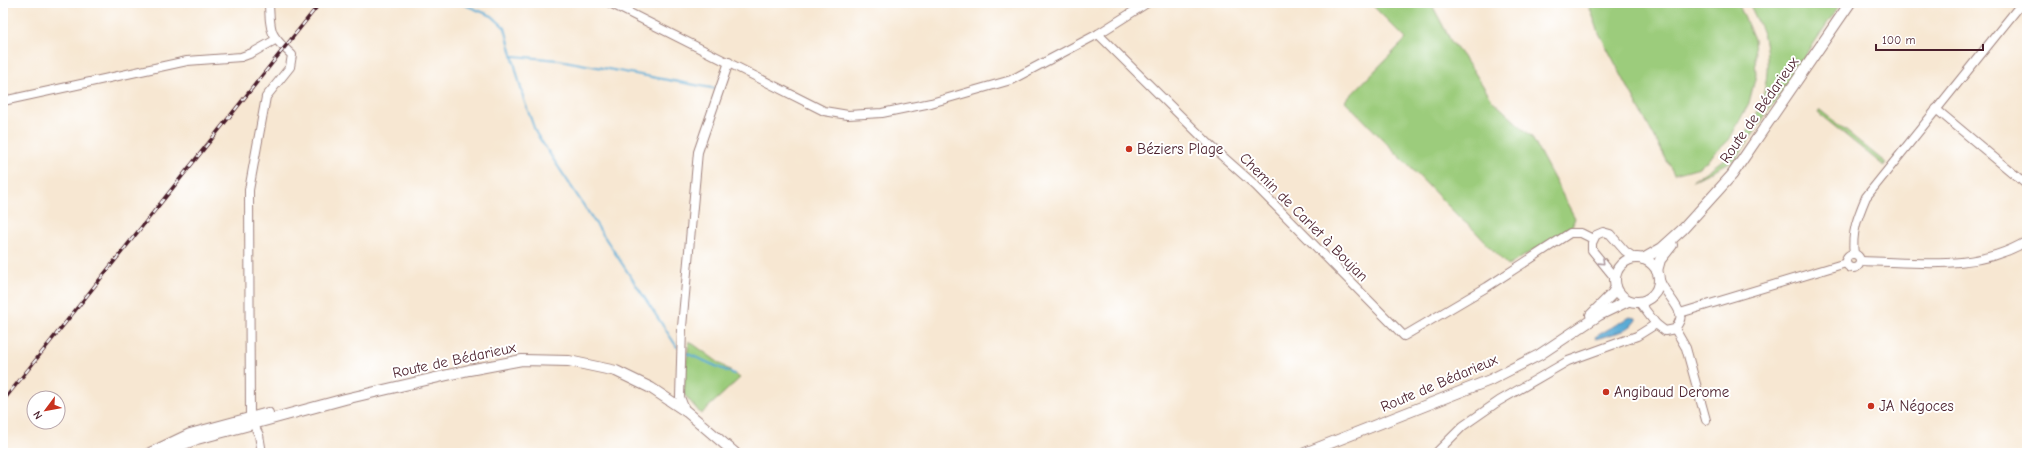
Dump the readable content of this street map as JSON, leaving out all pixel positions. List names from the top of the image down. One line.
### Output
{"streets":{"main road":["Route de Bédarieux"],"street":["Chemin de Carlet à Boujan"]},"places":["Béziers Plage","Angibaud Derome","JA Négoces"],"scale_bar":"100 m","north":"bottom left"}
